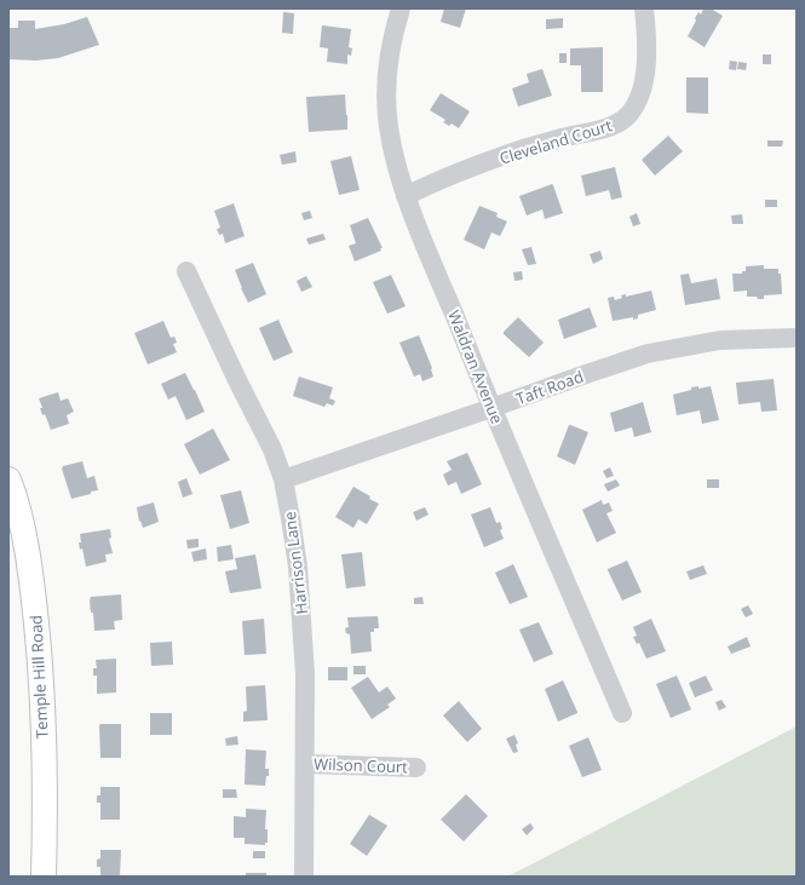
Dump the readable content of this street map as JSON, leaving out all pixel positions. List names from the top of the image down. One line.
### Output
{"streets":{"main road":["Temple Hill Road"],"street":["Cleveland Court","Waldran Avenue","Taft Road","Harrison Lane","Wilson Court"]},"crossings":[["Cleveland Court","Waldran Avenue"],["Waldran Avenue","Taft Road"],["Taft Road","Harrison Lane"],["Harrison Lane","Wilson Court"]]}
